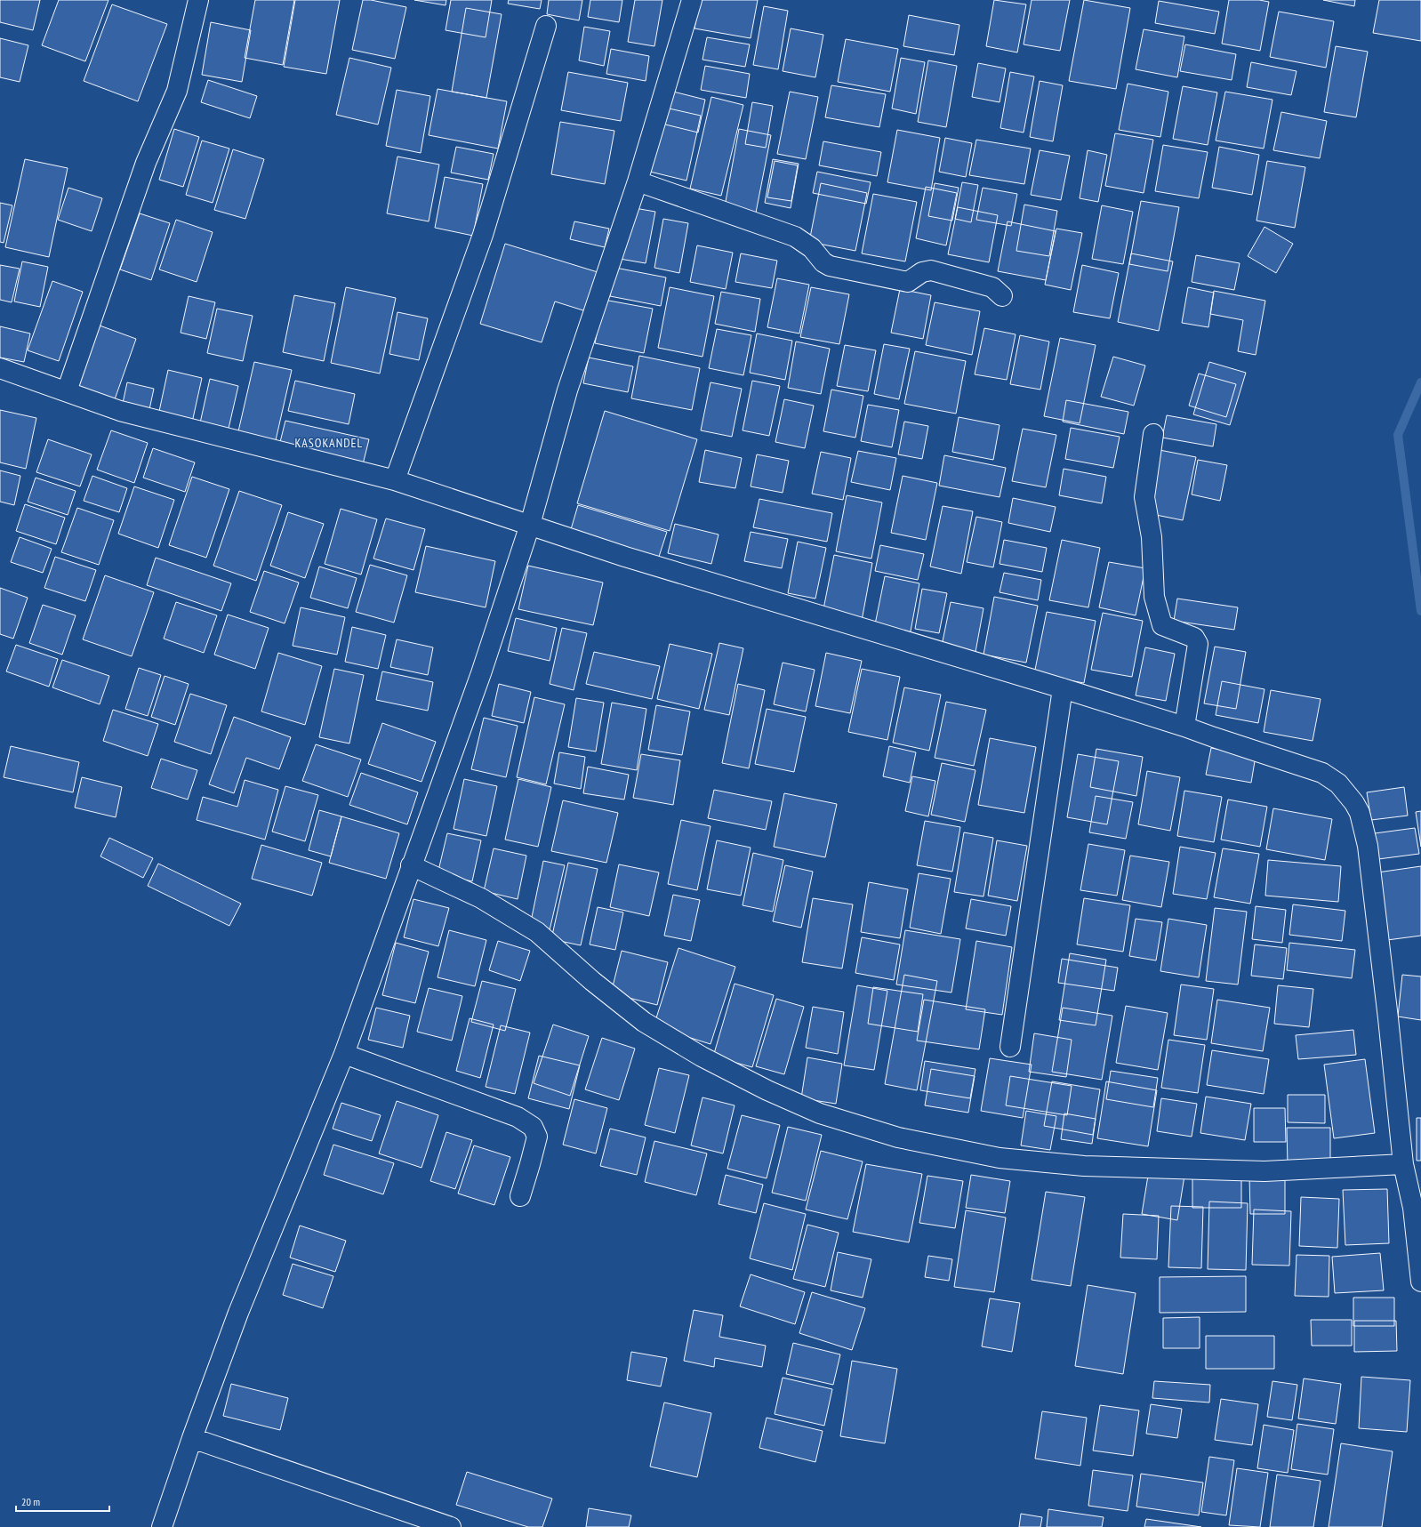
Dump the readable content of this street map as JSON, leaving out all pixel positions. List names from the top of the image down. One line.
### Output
{"districts":["KASOKANDEL"],"scale_bar":"20 m"}
